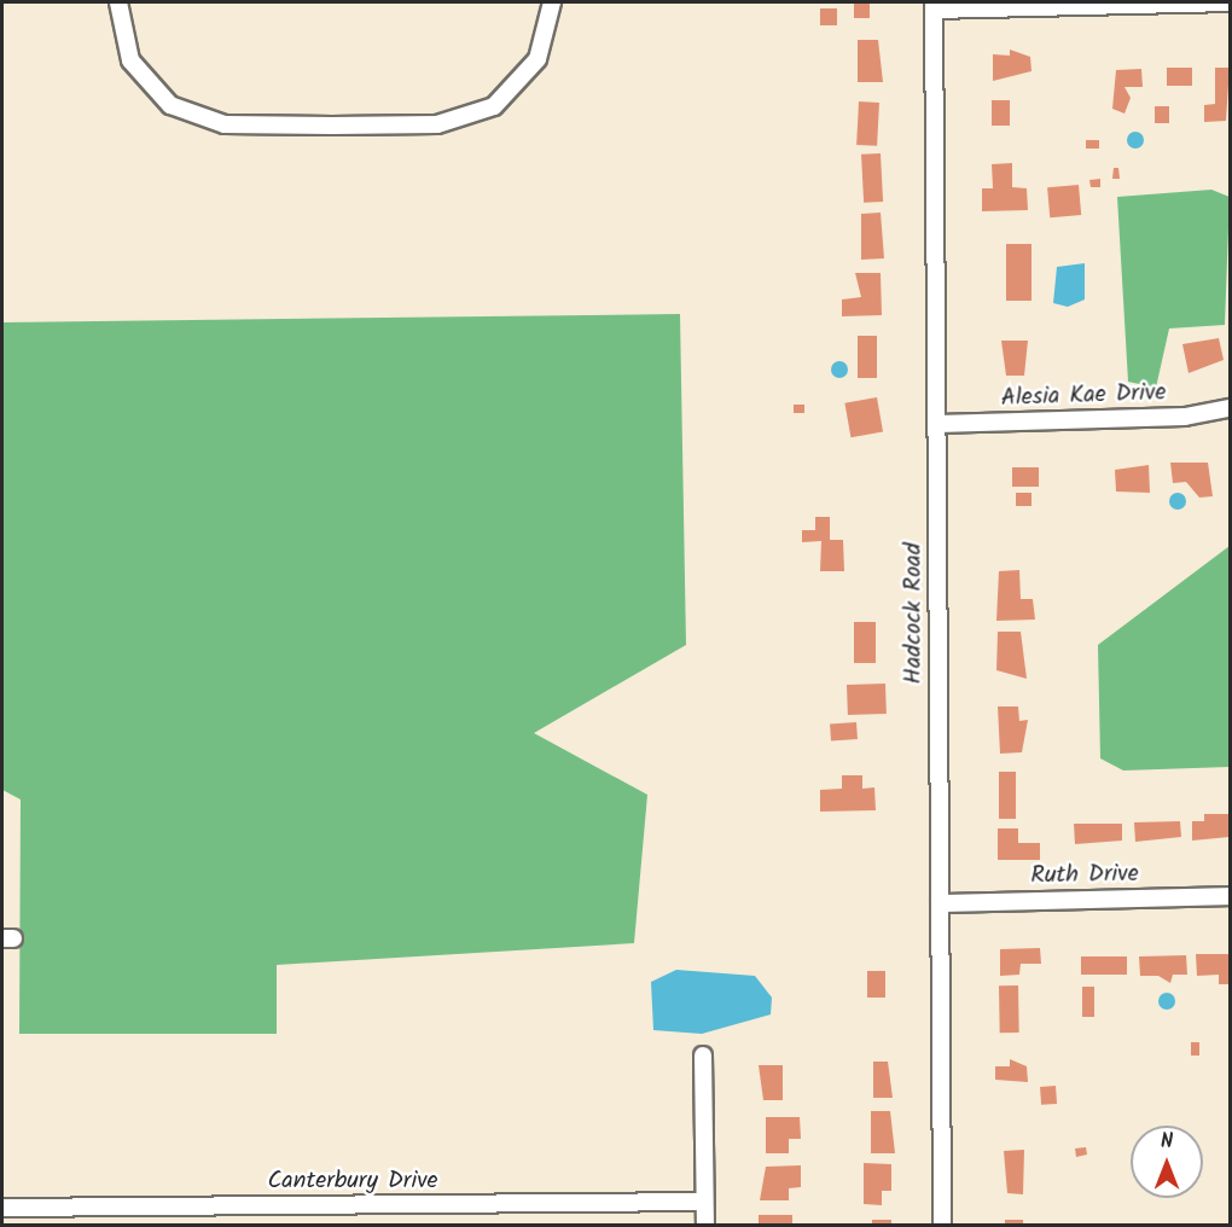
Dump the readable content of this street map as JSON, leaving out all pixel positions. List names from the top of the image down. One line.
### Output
{"streets":{"street":["Alesia Kae Drive","Hadcock Road","Ruth Drive","Canterbury Drive"]},"crossings":[["Alesia Kae Drive","Hadcock Road"],["Hadcock Road","Ruth Drive"]],"north":"top"}
